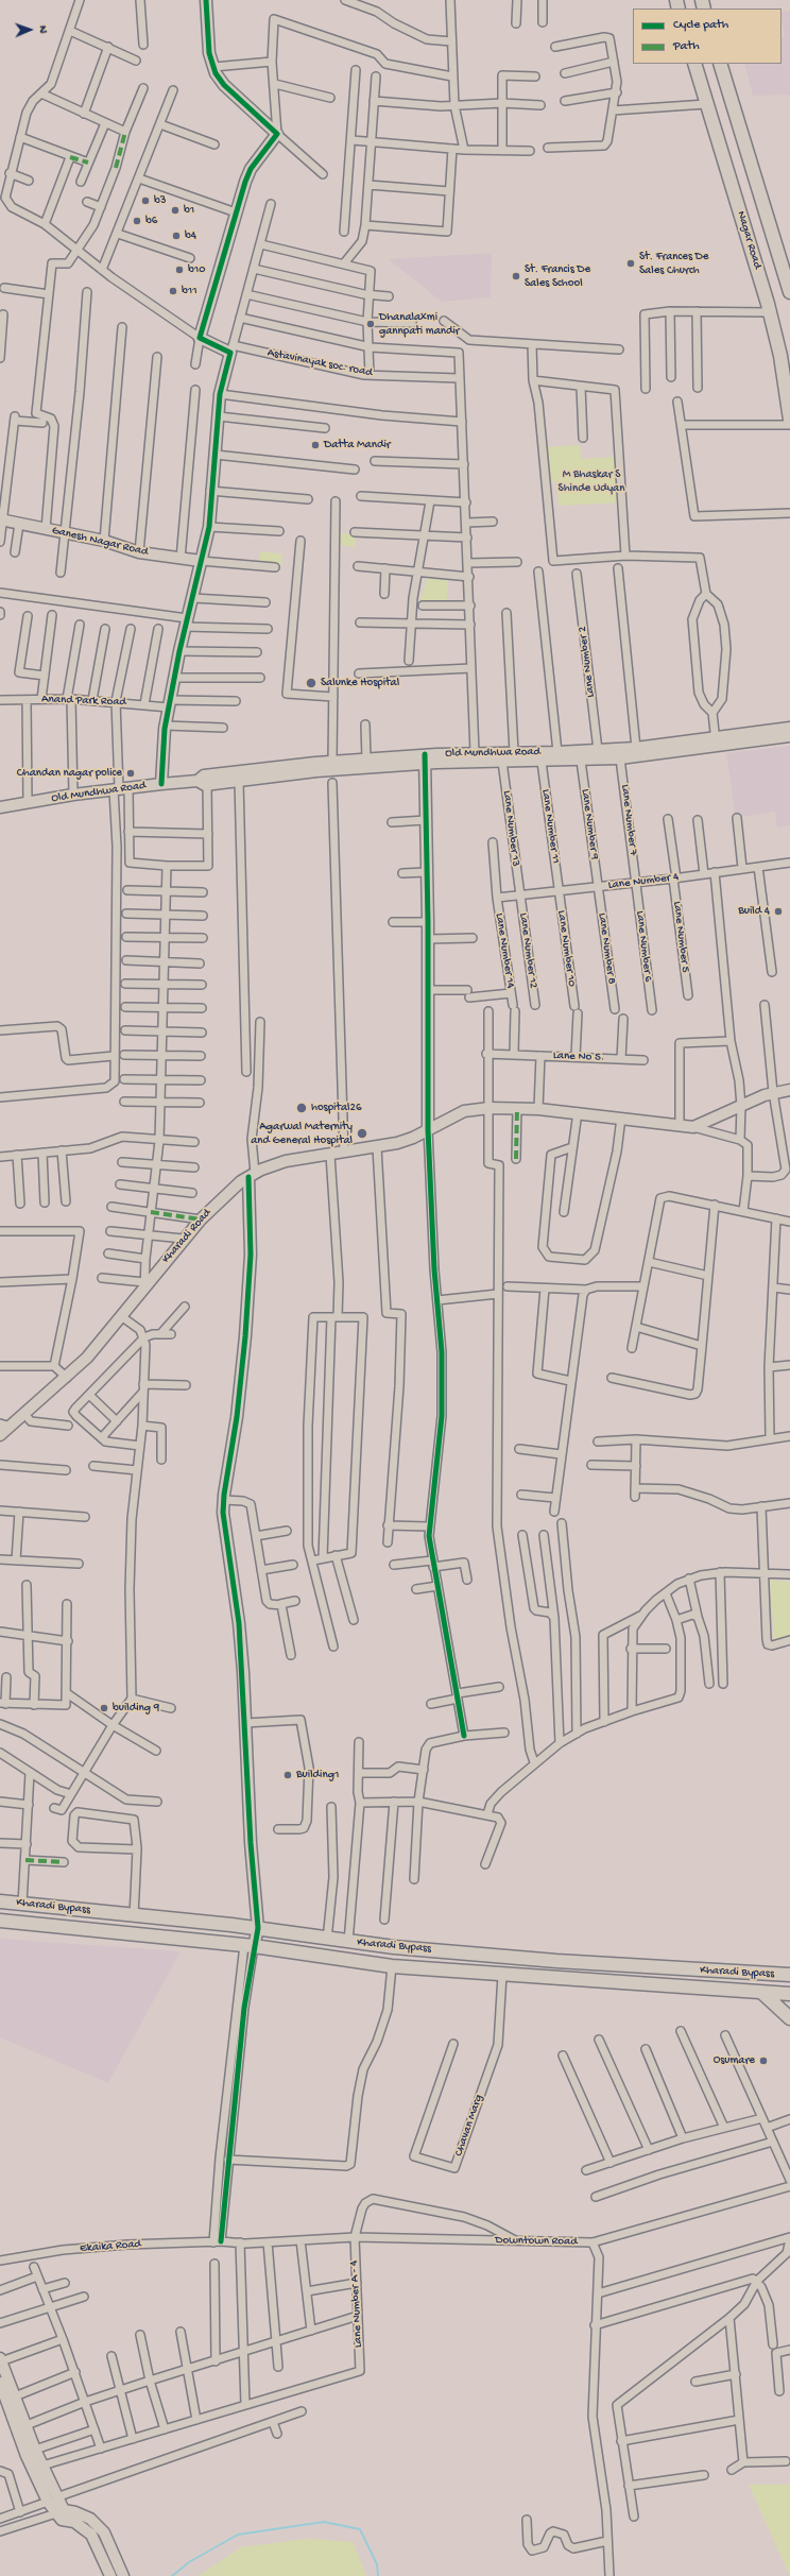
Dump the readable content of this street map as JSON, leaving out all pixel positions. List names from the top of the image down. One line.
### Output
{"streets":{"highway":["Nagar Road","Kharadi Bypass"],"street":["Astavinayak soc. road","Ganesh Nagar Road","Lane Number 2","Anand Park Road","Old Mundhwa Road","Lane Number 7","Lane Number 9","Lane Number 11","Lane Number 13","Lane Number 4","Lane Number 5","Lane Number 6","Lane Number 10","Lane Number 8","Lane Number 14","Lane Number 12","Lane No 5.","Kharadi Road","Chavan Marg","Downtown Road","Ekaika Road","Lane Number A - 4"]},"crossings":[["Lane Number 2","Old Mundhwa Road"],["Old Mundhwa Road","Lane Number 7"],["Old Mundhwa Road","Lane Number 9"],["Old Mundhwa Road","Lane Number 11"],["Old Mundhwa Road","Lane Number 13"],["Lane Number 7","Lane Number 4"],["Lane Number 7","Lane Number 6"],["Lane Number 9","Lane Number 4"],["Lane Number 9","Lane Number 8"],["Lane Number 11","Lane Number 4"],["Lane Number 11","Lane Number 10"],["Lane Number 13","Lane Number 4"],["Lane Number 13","Lane Number 12"],["Lane Number 4","Lane Number 5"],["Lane Number 4","Lane Number 6"],["Lane Number 4","Lane Number 10"],["Lane Number 4","Lane Number 8"],["Lane Number 4","Lane Number 14"],["Lane Number 4","Lane Number 12"],["Lane Number 10","Lane No 5."],["Lane Number 14","Lane No 5."],["Kharadi Bypass","Chavan Marg"],["Downtown Road","Ekaika Road"],["Downtown Road","Lane Number A - 4"]],"parks":["M Bhaskar S Shinde Udyan"],"places":["b3","b1","b6","b4","St. Frances De Sales Church","b10","St. Francis De Sales School","b11","Dhanalaxmi gannpati mandir","Datta Mandir","Salunke Hospital","Chandan nagar police","Build 4","hospital26","Agarwal Maternity and General Hospital","building 9","Building1","Osumare"],"legend":["Cycle path","Path"],"north":"right"}
